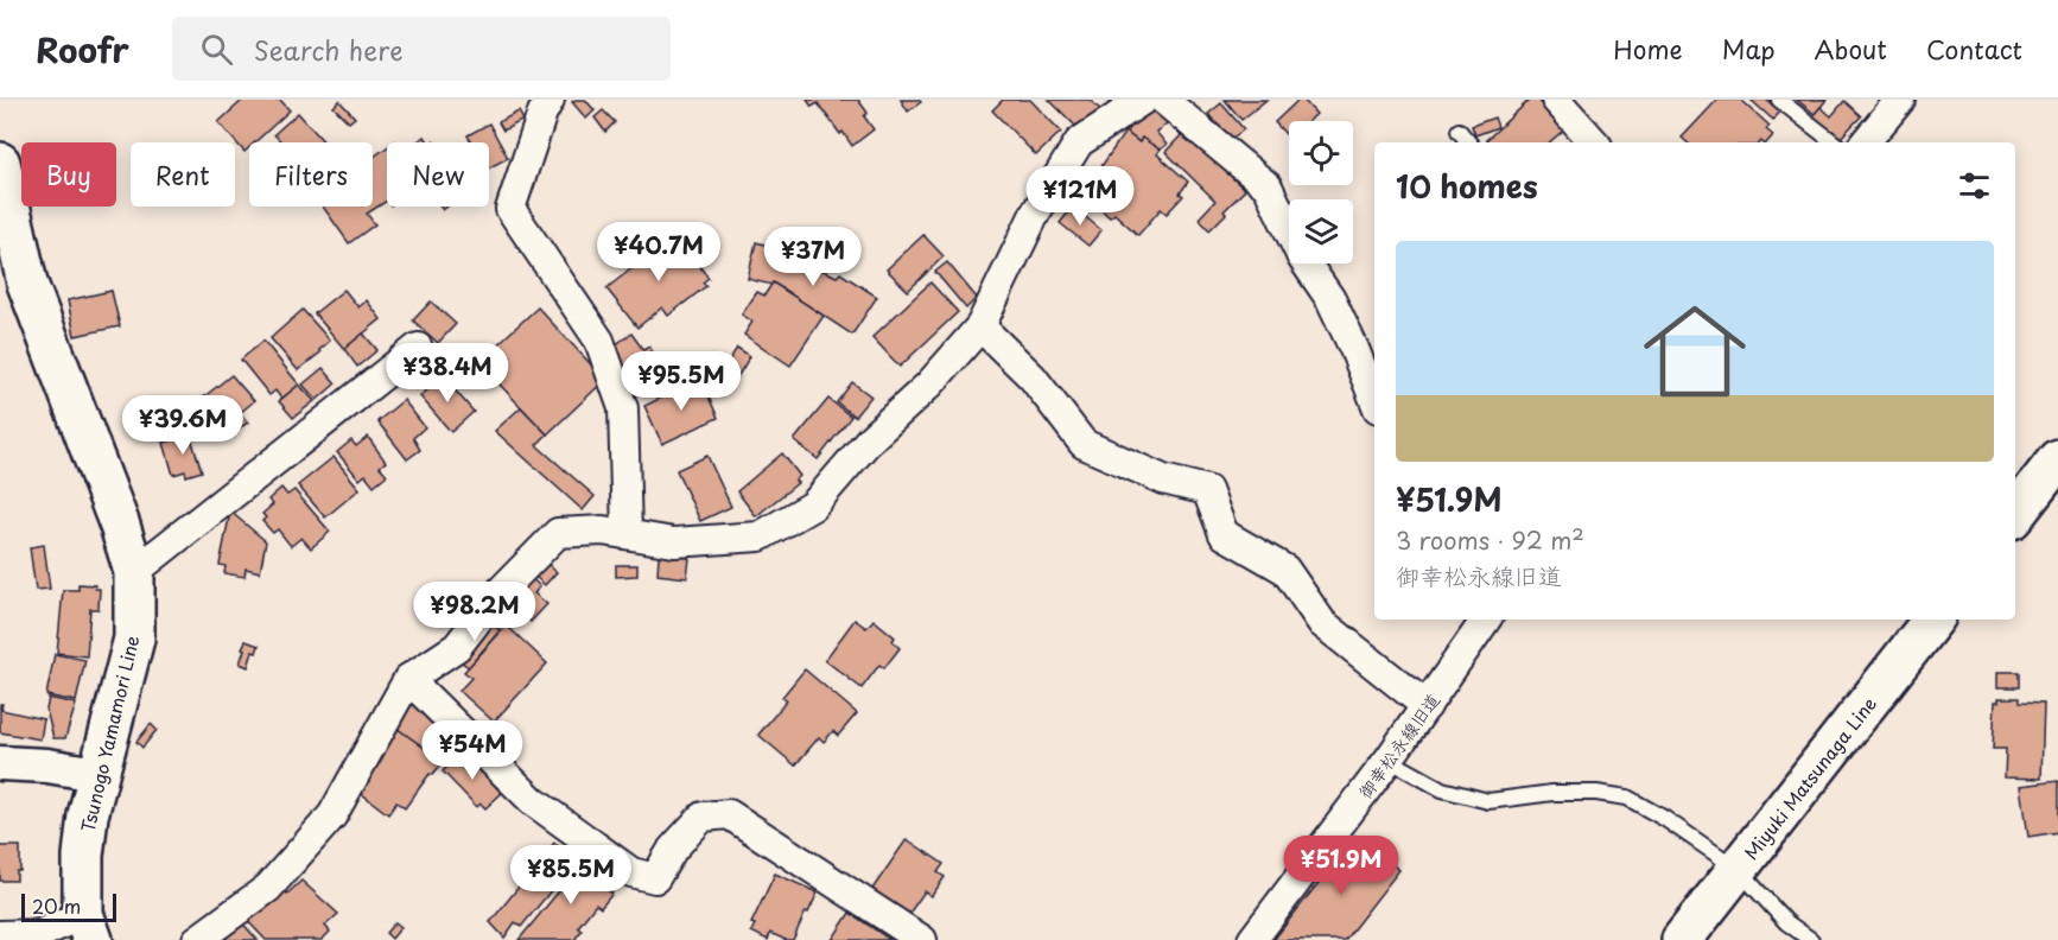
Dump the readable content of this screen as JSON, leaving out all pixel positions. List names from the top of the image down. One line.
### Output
{"streets":{"main road":["Tsunogo Yamamori Line","Miyuki Matsunaga Line"],"street":["御幸松永線旧道"]},"scale_bar":"20 m","page":{"header":"Roofr","search":"Search here","nav":["Home","Map","About","Contact"],"chip":["Buy","Rent","Filters","New"],"heading":"10 homes","price":["¥121M","¥40.7M","¥37M","¥38.4M","¥95.5M","¥39.6M","¥98.2M","¥54M","¥51.9M","¥85.5M"],"list":[{"name":"¥51.9M","note":"3 rooms · 92 m² · 御幸松永線旧道"}],"scale":"20 m"}}
